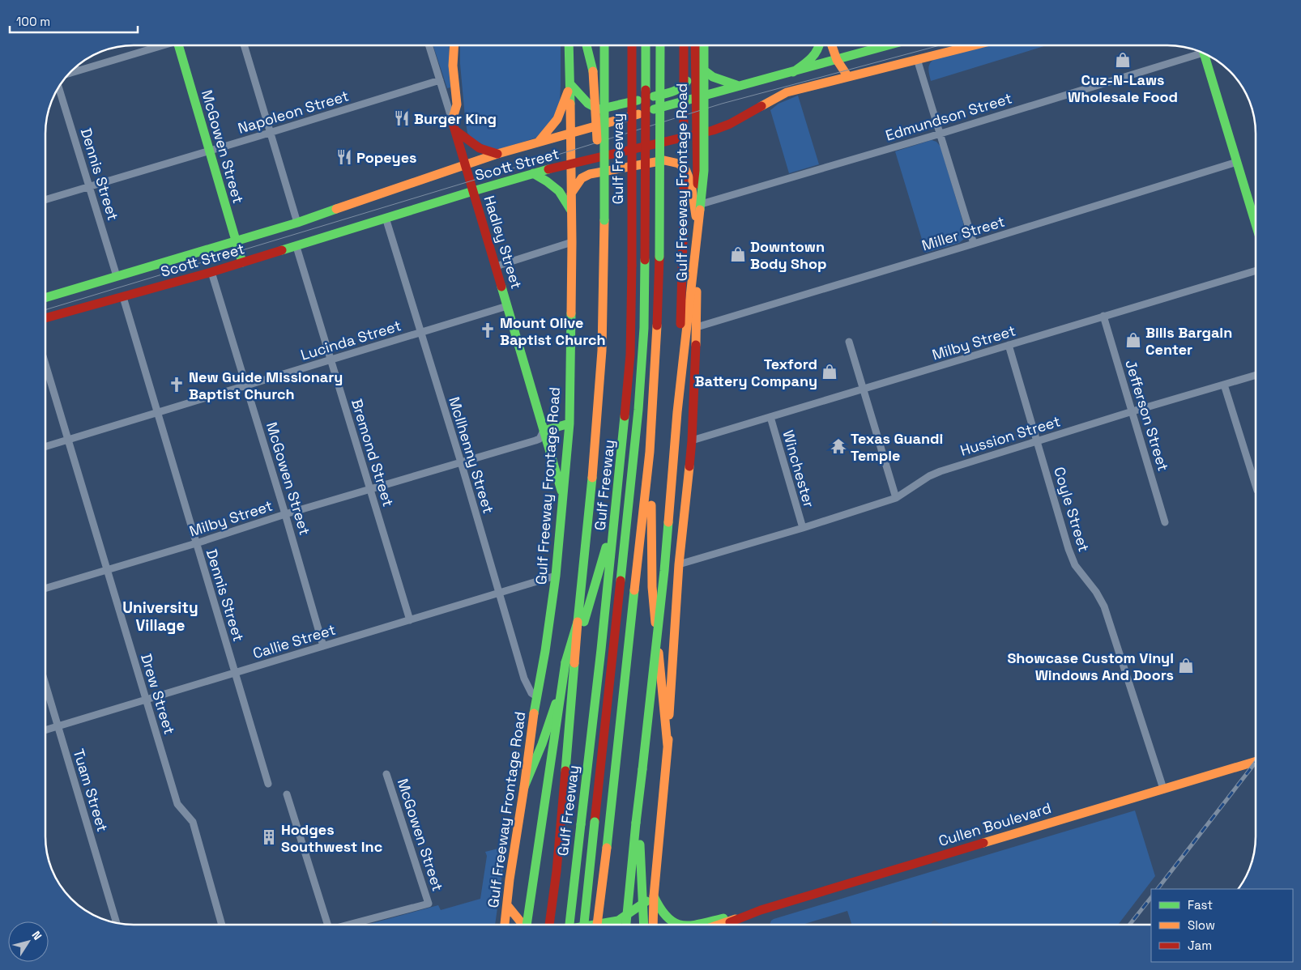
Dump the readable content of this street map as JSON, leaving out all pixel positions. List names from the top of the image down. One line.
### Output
{"streets":{"main road":["McGowen Street","Gulf Freeway","Scott Street","Gulf Freeway Frontage Road","Hadley Street","Cullen Boulevard"],"street":["Napoleon Street","Edmundson Street","Dennis Street","Miller Street","Lucinda Street","Milby Street","Jefferson Street","Hussion Street","Bremond Street","McIlhenny Street","Winchester","Coyle Street","Callie Street","Drew Street","Tuam Street"]},"crossings":[["Napoleon Street","McGowen Street"],["Napoleon Street","Dennis Street"],["Napoleon Street","Hadley Street"],["Edmundson Street","Gulf Freeway Frontage Road"],["McGowen Street","Scott Street"],["McGowen Street","Lucinda Street"],["McGowen Street","Milby Street"],["McGowen Street","Callie Street"],["Scott Street","Dennis Street"],["Scott Street","Gulf Freeway Frontage Road"],["Scott Street","Hadley Street"],["Scott Street","Bremond Street"],["Scott Street","McIlhenny Street"],["Dennis Street","Lucinda Street"],["Dennis Street","Milby Street"],["Dennis Street","Callie Street"],["Gulf Freeway Frontage Road","Miller Street"],["Gulf Freeway Frontage Road","Hadley Street"],["Gulf Freeway Frontage Road","Milby Street"],["Gulf Freeway Frontage Road","Hussion Street"],["Gulf Freeway Frontage Road","McIlhenny Street"],["Gulf Freeway Frontage Road","Callie Street"],["Hadley Street","Lucinda Street"],["Hadley Street","Milby Street"],["Lucinda Street","Bremond Street"],["Lucinda Street","McIlhenny Street"],["Lucinda Street","Drew Street"],["Milby Street","Jefferson Street"],["Milby Street","Bremond Street"],["Milby Street","McIlhenny Street"],["Milby Street","Winchester"],["Milby Street","Coyle Street"],["Milby Street","Drew Street"],["Jefferson Street","Hussion Street"],["Hussion Street","Winchester"],["Hussion Street","Coyle Street"],["Bremond Street","Callie Street"],["McIlhenny Street","Callie Street"],["Coyle Street","Cullen Boulevard"],["Callie Street","Drew Street"],["Callie Street","Tuam Street"]],"districts":["University Village"],"places":{"shop":["Cuz-N-Laws Wholesale Food","Downtown Body Shop","Bills Bargain Center","Texford Battery Company","Showcase Custom Vinyl Windows And Doors"],"restaurant":["Burger King","Popeyes"],"church":["Mount Olive Baptist Church","New Guide Missionary Baptist Church"],"temple":["Texas Guandi Temple"],"building":["Hodges Southwest Inc"]},"legend":["Fast","Slow","Jam"],"scale_bar":"100 m","north":"top right"}
